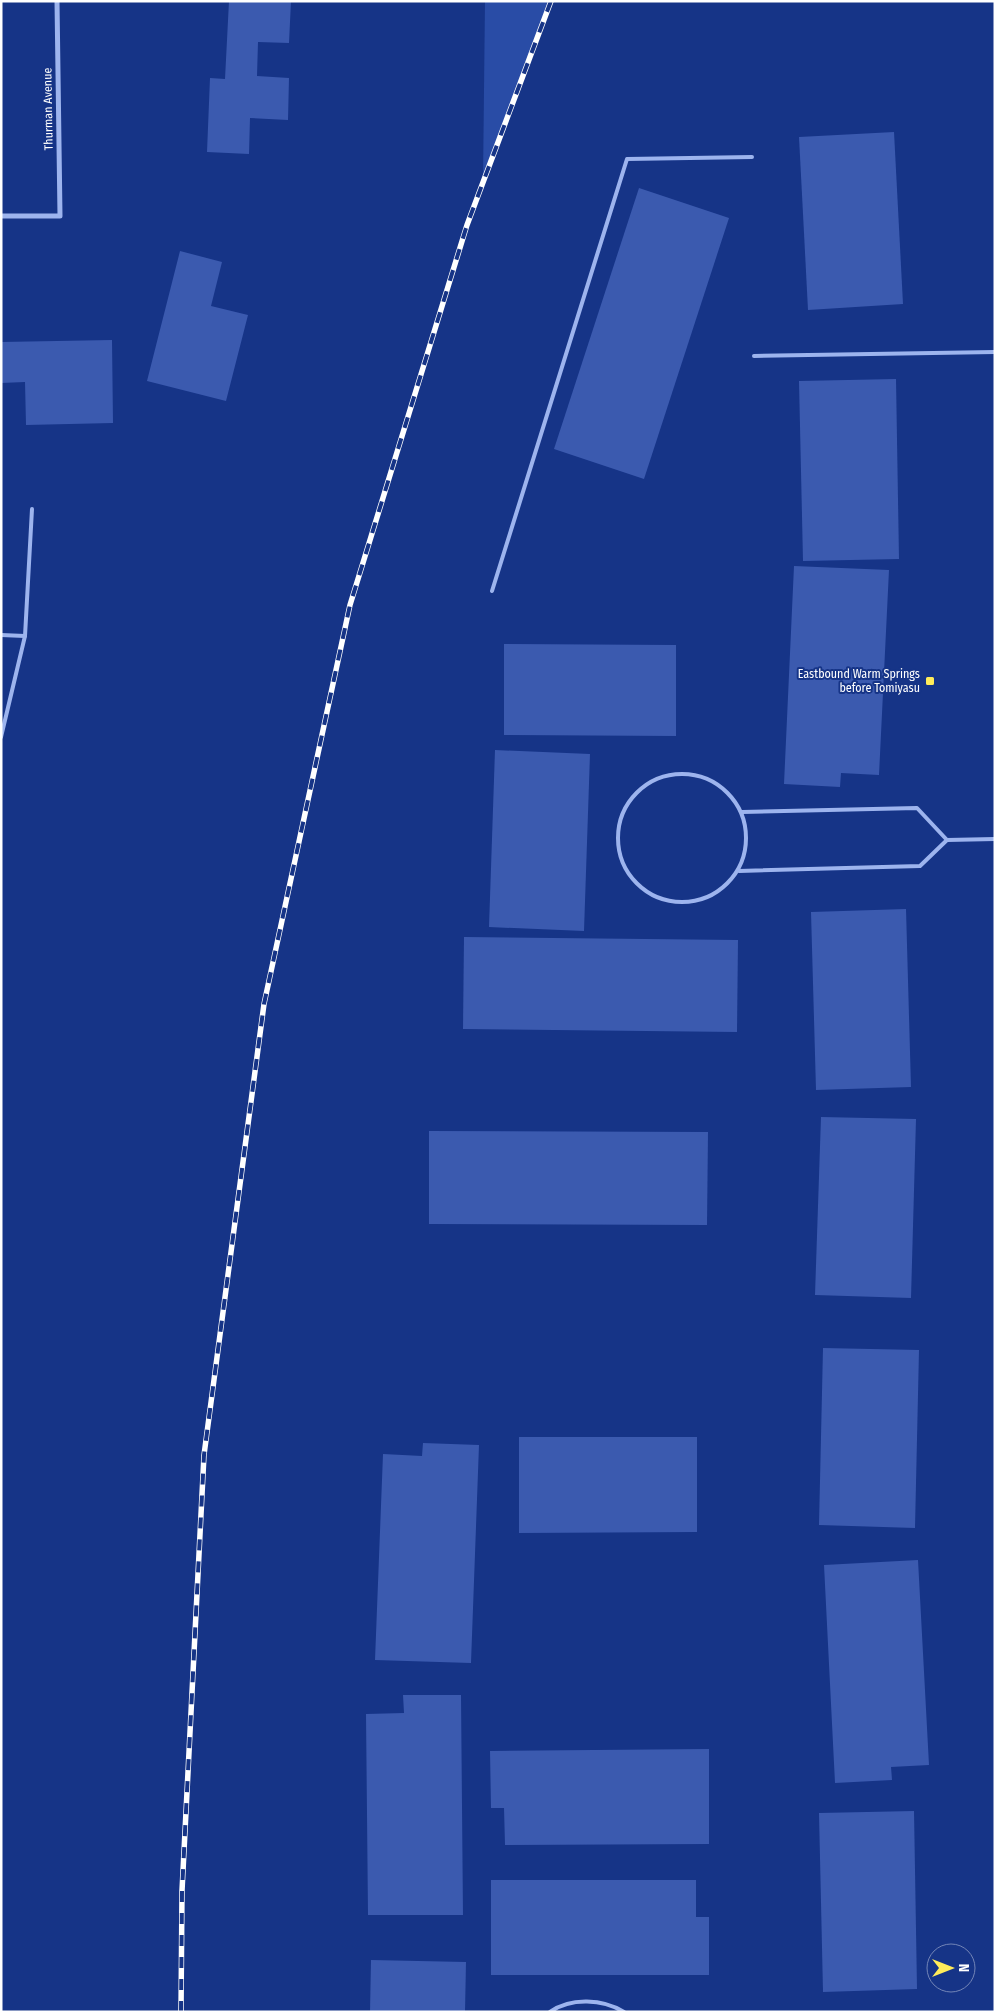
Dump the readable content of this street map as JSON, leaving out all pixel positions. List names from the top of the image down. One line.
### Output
{"streets":{"street":["Thurman Avenue"]},"places":{"transit":["Eastbound Warm Springs before Tomiyasu"]},"north":"right"}
